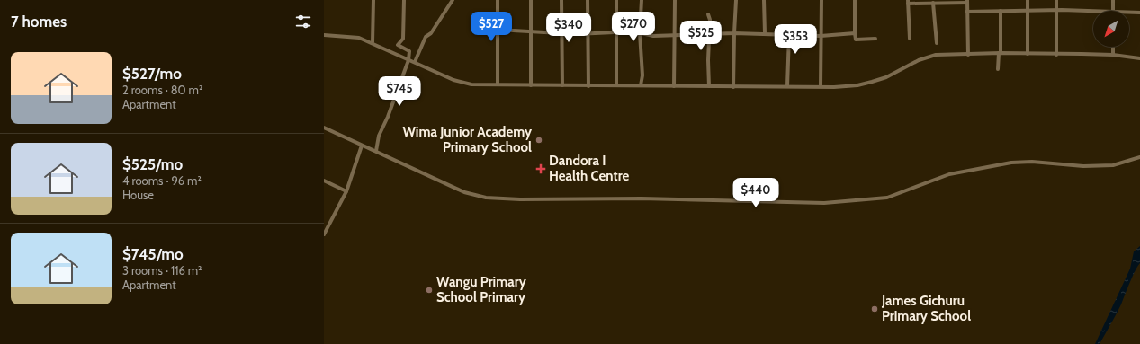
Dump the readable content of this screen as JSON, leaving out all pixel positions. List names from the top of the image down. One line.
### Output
{"places":{"other":["Wima Junior Academy Primary School","Wangu Primary School Primary","James Gichuru Primary School"],"health":["Dandora I Health Centre"]},"north":"bottom left","page":{"heading":"7 homes","price":["$527","$270","$340","$525","$353","$745","$440"],"list":[{"name":"$527/mo","note":"2 rooms · 80 m² · Apartment"},{"name":"$525/mo","note":"4 rooms · 96 m² · House"},{"name":"$745/mo","note":"3 rooms · 116 m² · Apartment"}]}}
